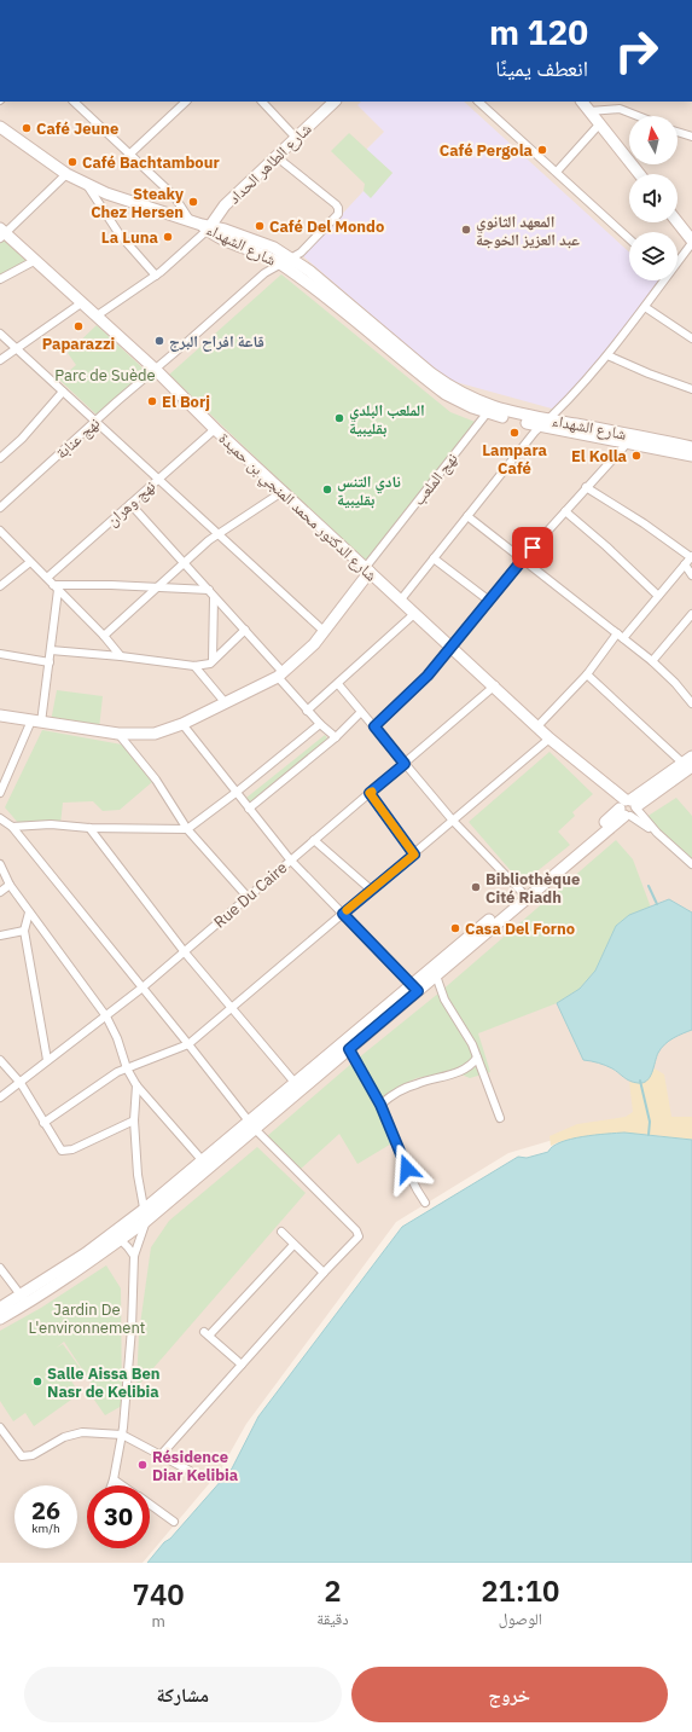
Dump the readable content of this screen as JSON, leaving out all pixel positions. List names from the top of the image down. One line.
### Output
{"streets":{"street":["شارع الطاهر الحداد","شارع الشهداء","نهج عنابة","نهج الملعب","نهج وهران","شارع الدكتور محمد المنجي بن حميدة","Rue Du Caire"]},"crossings":[["شارع الطاهر الحداد","شارع الشهداء"],["شارع الطاهر الحداد","نهج عنابة"],["شارع الشهداء","نهج عنابة"],["شارع الشهداء","نهج الملعب"],["نهج عنابة","شارع الدكتور محمد المنجي بن حميدة"],["نهج الملعب","شارع الدكتور محمد المنجي بن حميدة"],["نهج وهران","شارع الدكتور محمد المنجي بن حميدة"],["شارع الدكتور محمد المنجي بن حميدة","Rue Du Caire"]],"parks":["Parc de Suède","Jardin De L'environnement"],"places":["Café Jeune","Café Pergola","Café Bachtambour","Steaky Chez Hersen","Café Del Mondo","المعهد الثانوي عبد العزيز الخوجة","La Luna","Paparazzi","قاعة افراح البرج","El Borj","الملعب البلدي بقليبية","Lampara Café","El Kolla","نادي التنس بقليبية","Bibliothèque Cité Riadh","Casa Del Forno","Salle Aissa Ben Nasr de Kelibia","Résidence Diar Kelibia"],"north":"top","page":{"turn":["120 m","انعطف يمينًا"],"speed":"26 km/h","limit":"30","eta":["21:10","الوصول","2","دقيقة","740","m"],"buttons":["خروج","مشاركة"]}}
